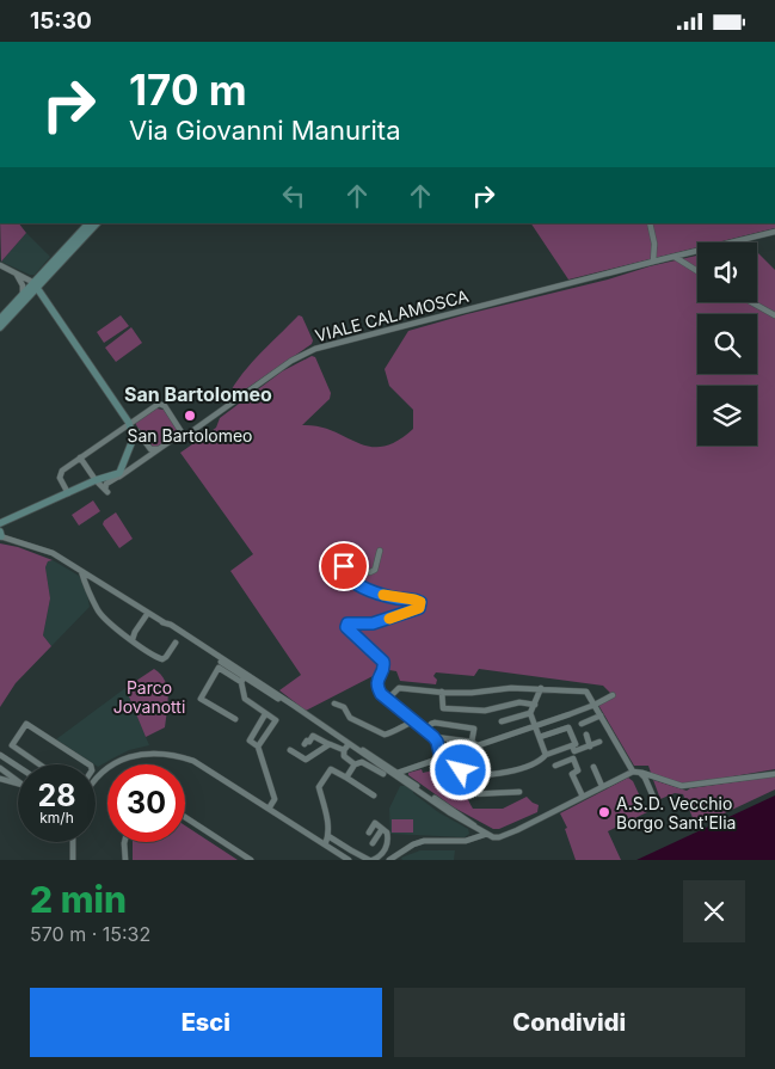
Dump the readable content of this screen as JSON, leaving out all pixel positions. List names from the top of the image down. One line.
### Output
{"streets":{"street":["VIALE CALAMOSCA"]},"districts":["San Bartolomeo"],"parks":["Parco Jovanotti"],"places":["San Bartolomeo","A.S.D. Vecchio Borgo Sant'Elia"],"page":{"status":"15:30","turn":["170 m","Via Giovanni Manurita"],"speed":"28 km/h","limit":"30","heading":["2 min","570 m · 15:32"],"buttons":["Esci","Condividi"]}}
